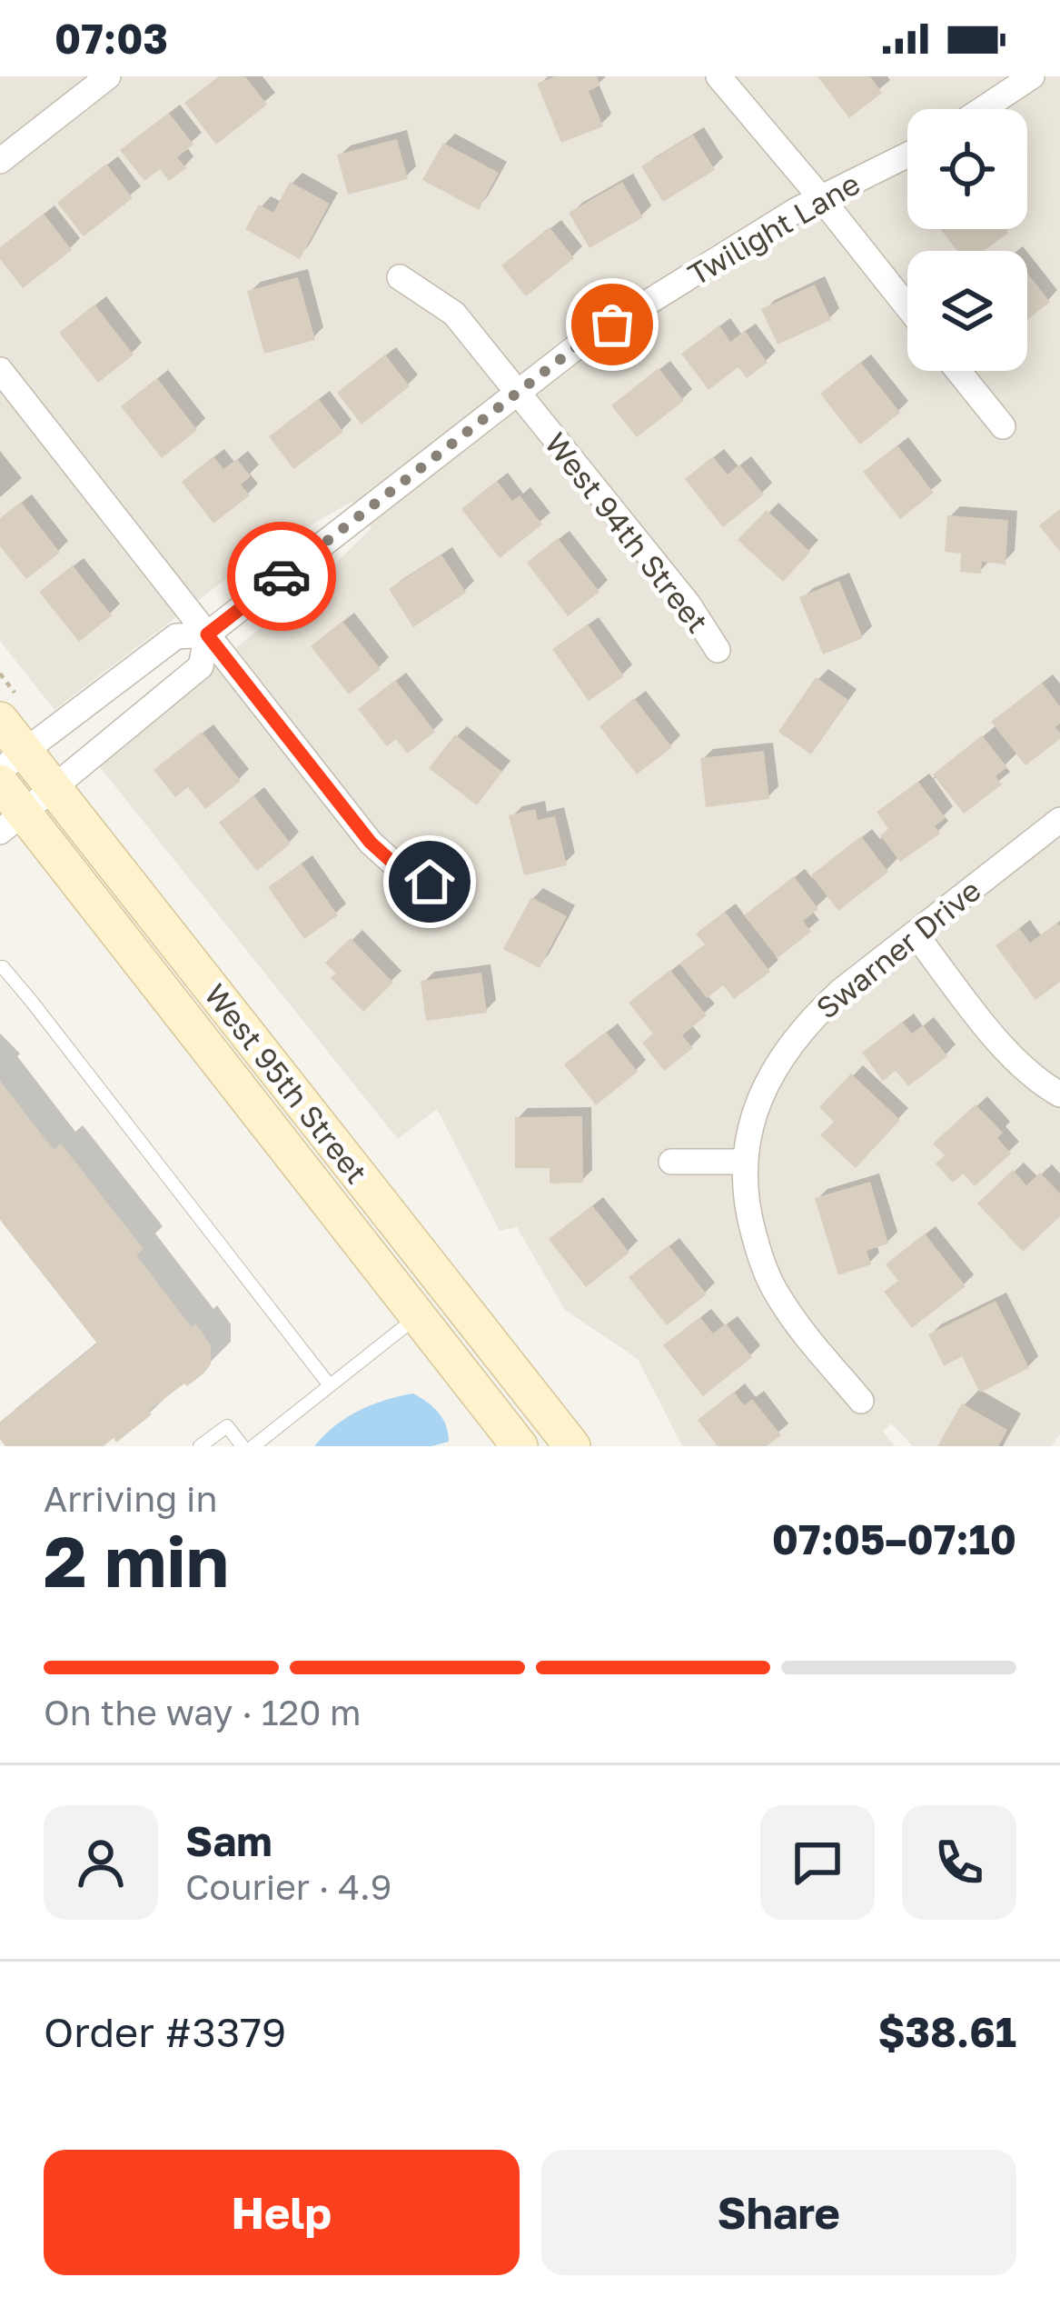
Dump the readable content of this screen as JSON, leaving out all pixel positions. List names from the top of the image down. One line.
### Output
{"streets":{"main road":["West 95th Street"],"street":["Twilight Lane","West 94th Street","Swarner Drive"]},"crossings":[["Twilight Lane","West 94th Street"],["Twilight Lane","West 95th Street"]],"page":{"status":"07:03","heading":["2 min","Arriving in","07:05–07:10"],"panel":["Sam","Courier · 4.9","Order #3379","$38.61"],"bar":"On the way · 120 m","buttons":["Help","Share"]}}
